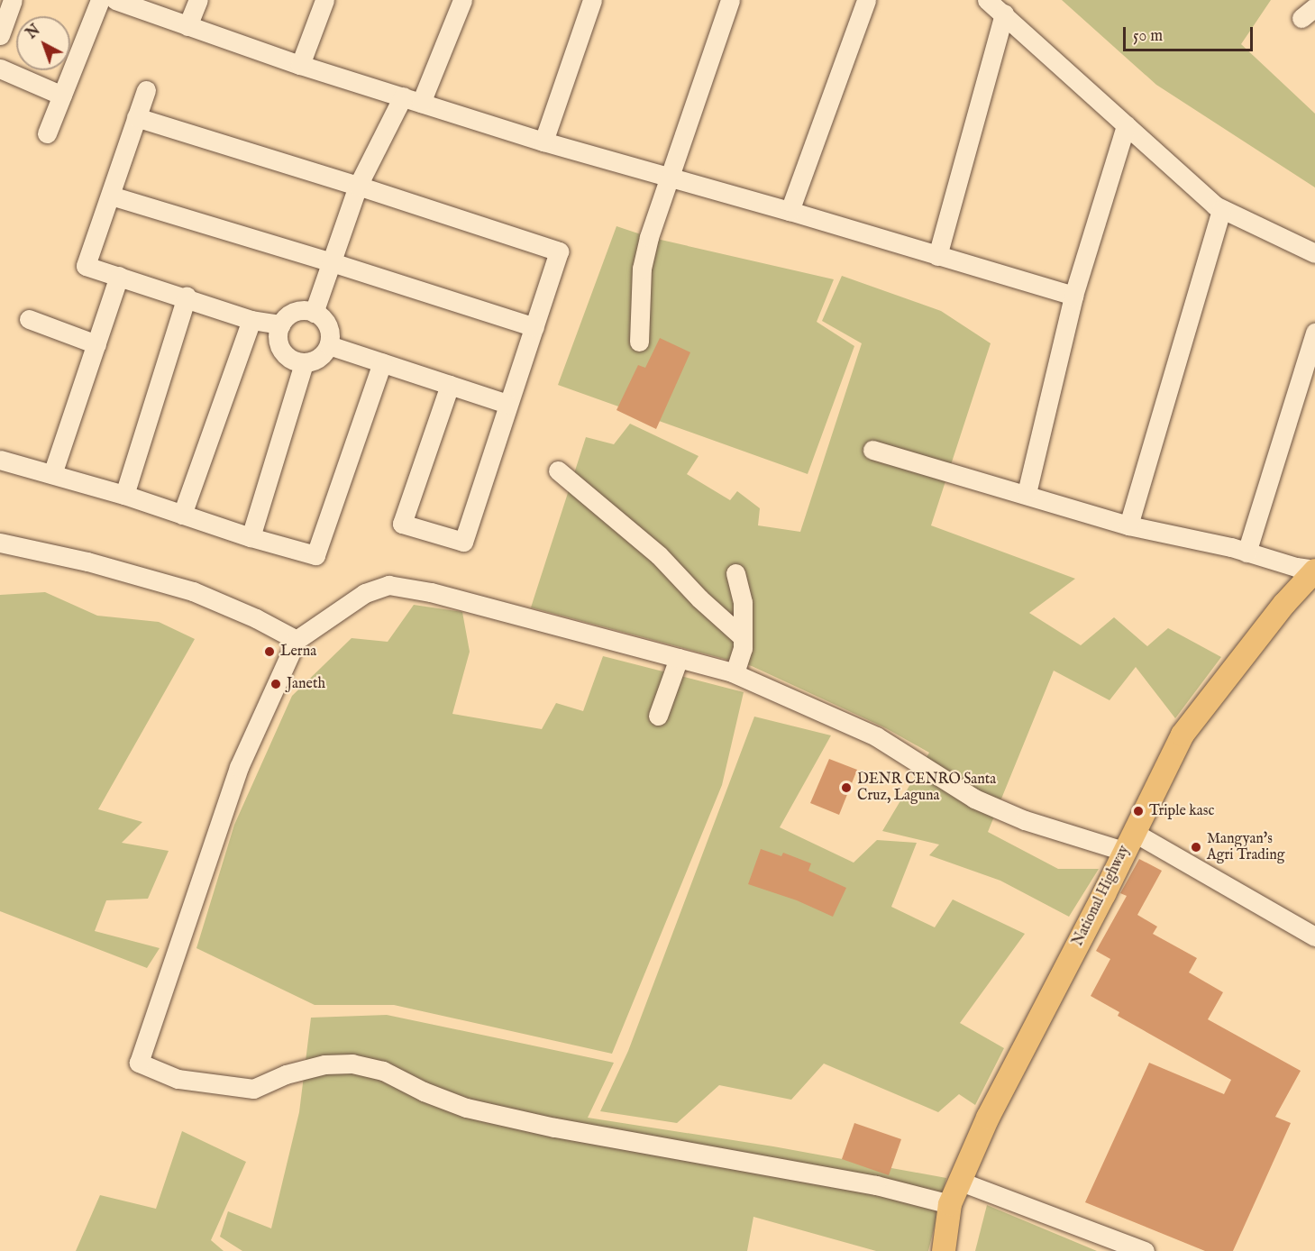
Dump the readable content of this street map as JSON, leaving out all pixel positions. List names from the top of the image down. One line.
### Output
{"streets":{"main road":["National Highway"]},"places":["Lerna","Janeth","DENR CENRO Santa Cruz, Laguna","Triple kasc","Mangyan's Agri Trading"],"scale_bar":"50 m","north":"top left"}
